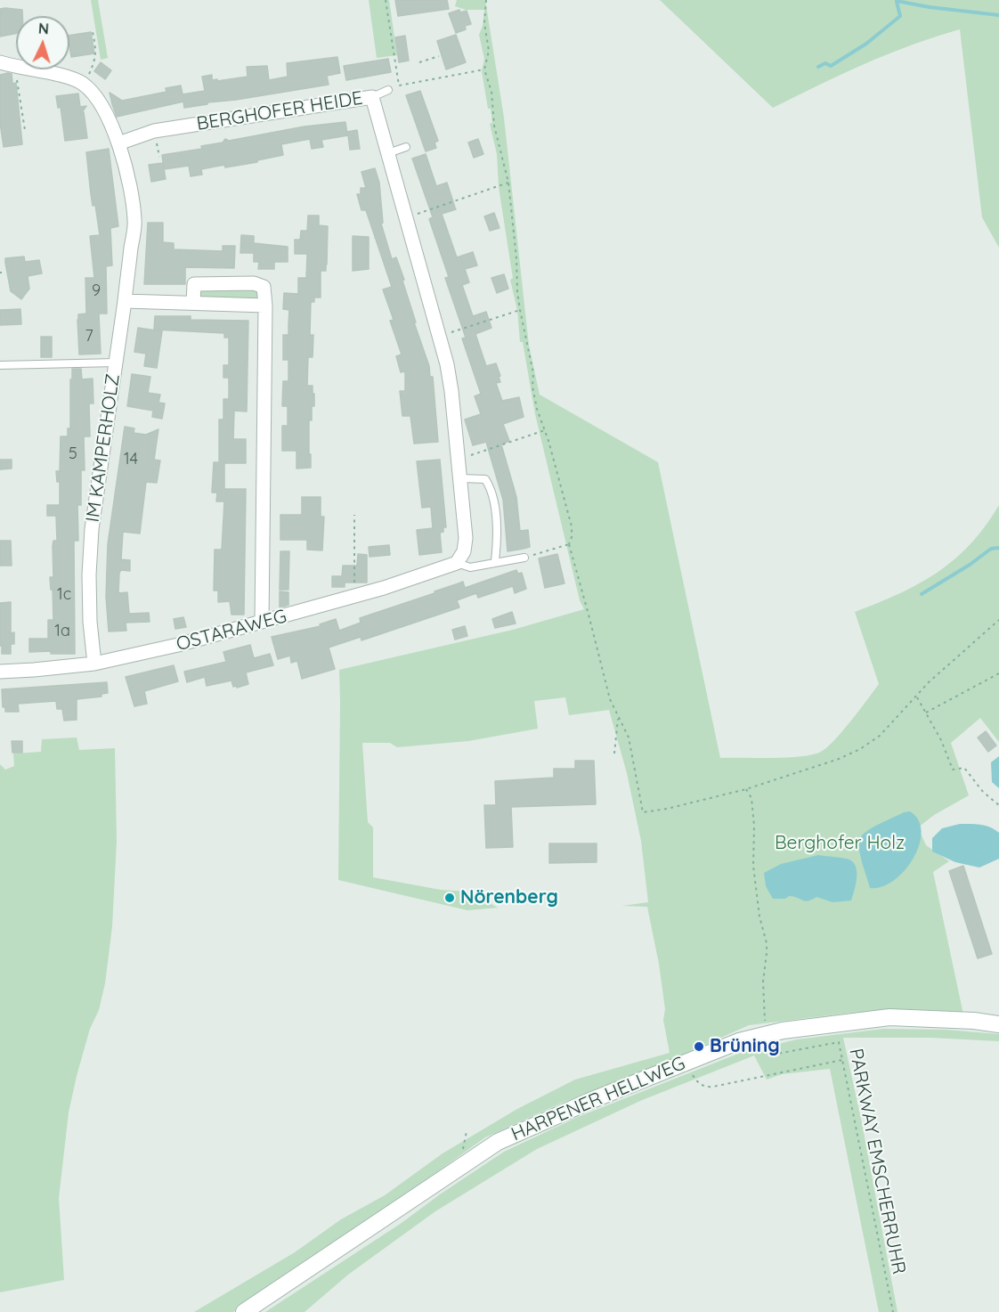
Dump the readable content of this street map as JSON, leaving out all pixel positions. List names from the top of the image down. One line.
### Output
{"streets":{"street":["BERGHOFER HEIDE","IM KAMPERHOLZ","OSTARAWEG","HARPENER HELLWEG"],"path":["PARKWAY EMSCHERRUHR"]},"crossings":[["BERGHOFER HEIDE","OSTARAWEG"],["IM KAMPERHOLZ","OSTARAWEG"]],"parks":["Berghofer Holz"],"places":["Nörenberg","Brüning"],"house_numbers":["9","7","5","14","1c","1a"],"north":"top"}
